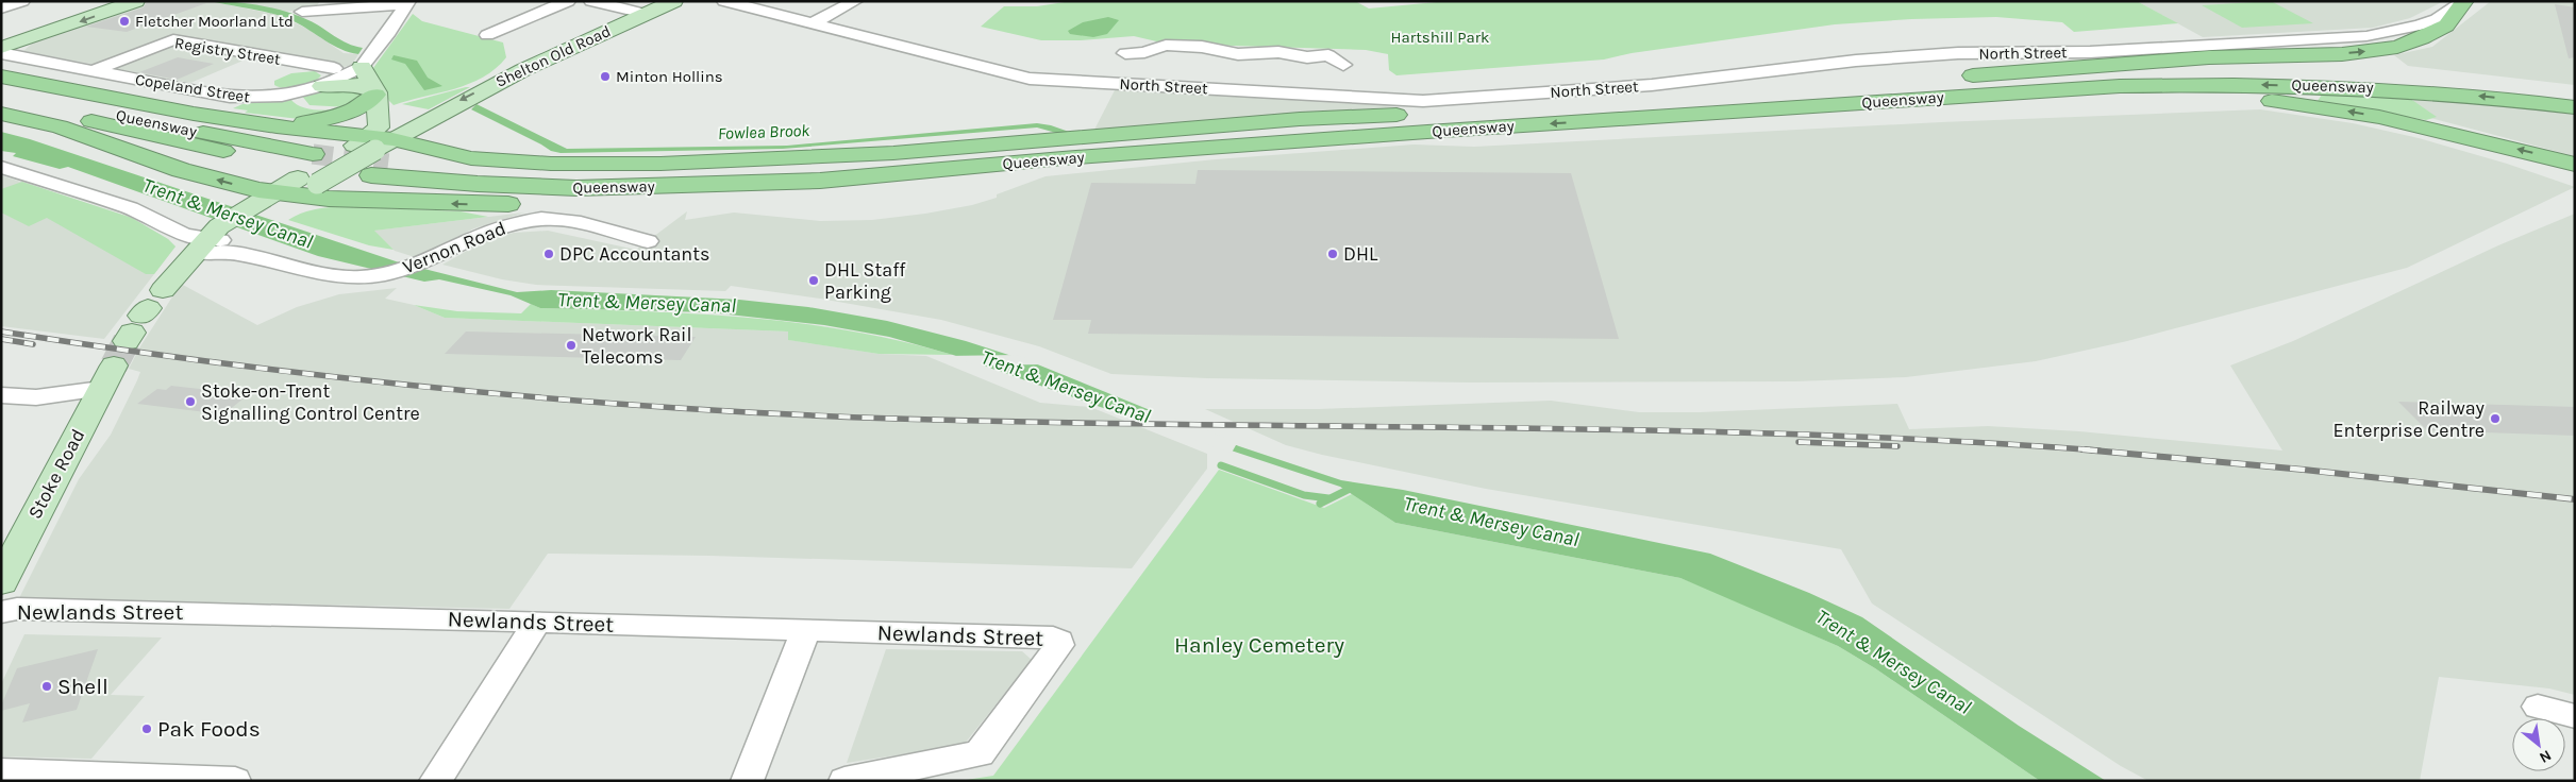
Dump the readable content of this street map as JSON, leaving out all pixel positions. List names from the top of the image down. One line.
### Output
{"streets":{"highway":["Queensway"],"main road":["Shelton Old Road","Stoke Road"],"street":["Registry Street","North Street","Copeland Street","Vernon Road","Newlands Street"]},"crossings":[["Registry Street","Copeland Street"],["Shelton Old Road","Queensway"],["Shelton Old Road","Vernon Road"],["Shelton Old Road","Stoke Road"],["Vernon Road","Stoke Road"]],"one_way":["Shelton Old Road"],"water":["Fowlea Brook","Trent & Mersey Canal"],"parks":["Hartshill Park","Hanley Cemetery"],"places":["Fletcher Moorland Ltd","Minton Hollins","DPC Accountants","DHL","DHL Staff Parking","Network Rail Telecoms","Stoke-on-Trent Signalling Control Centre","Railway Enterprise Centre","Shell","Pak Foods"],"north":"bottom right"}
